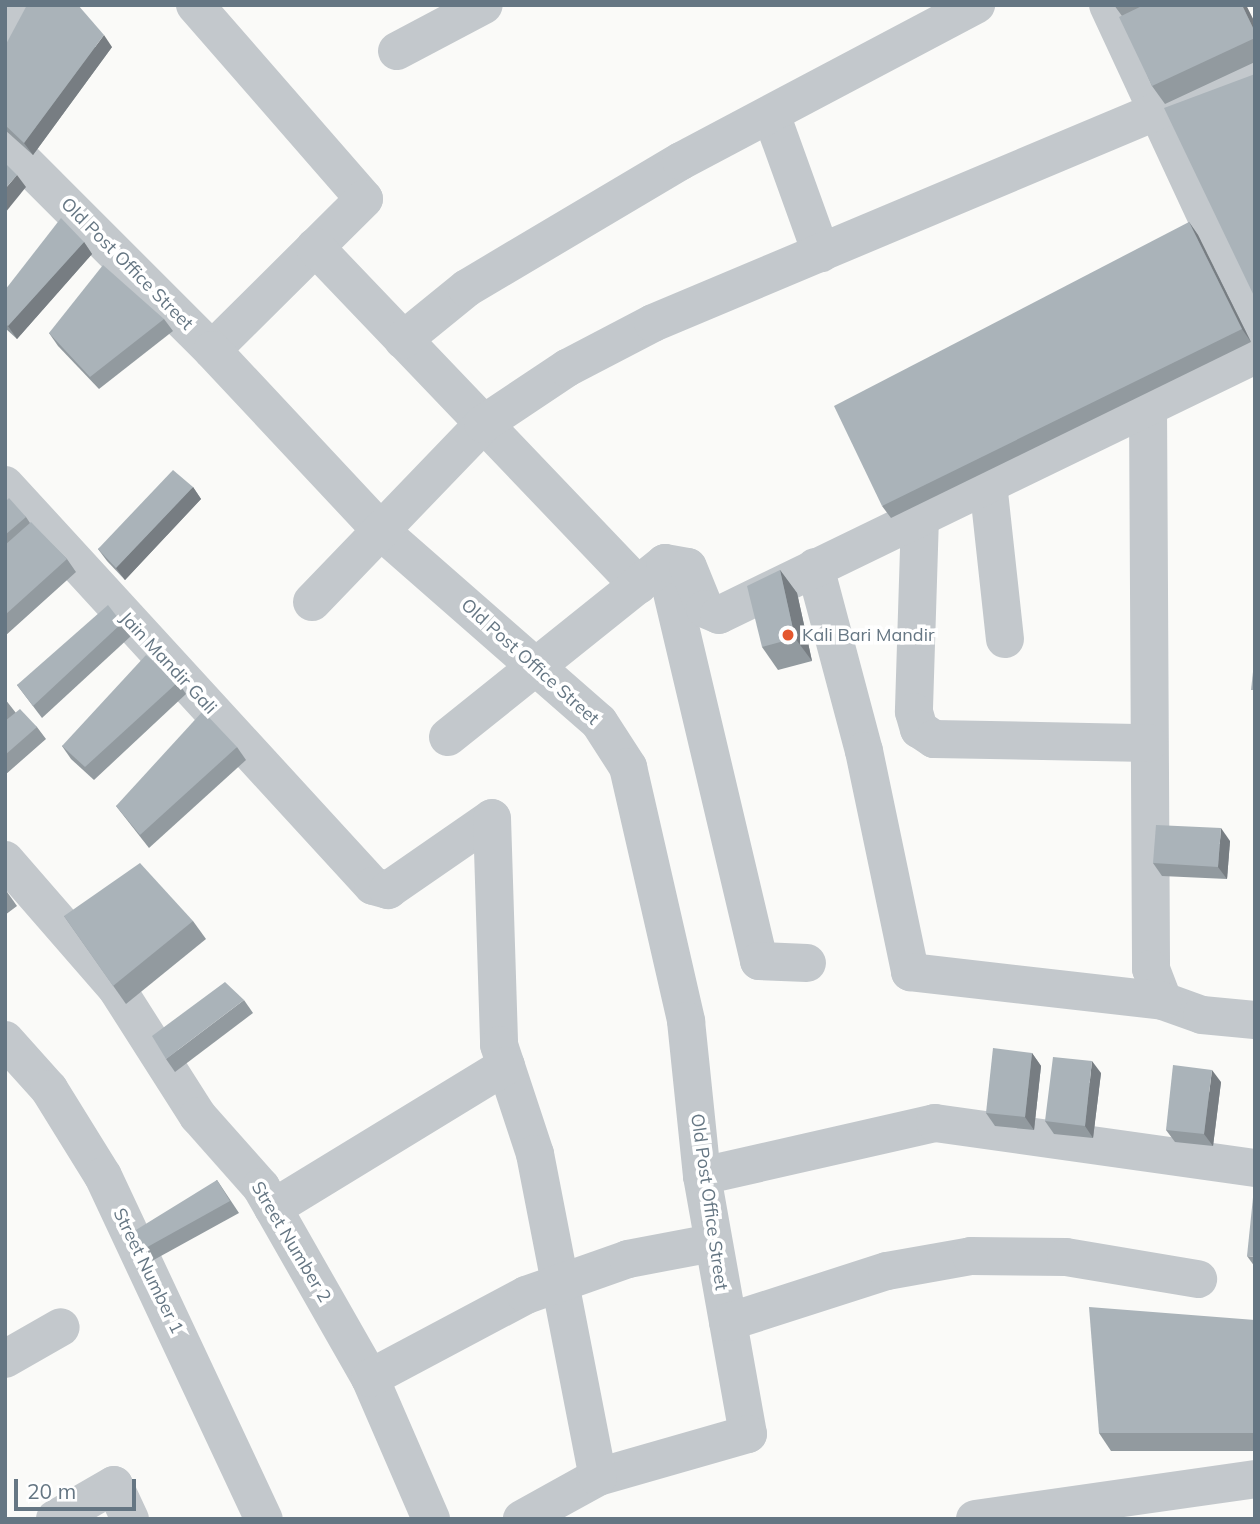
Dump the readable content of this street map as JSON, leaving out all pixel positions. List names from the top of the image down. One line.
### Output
{"streets":{"street":["Old Post Office Street","Jain Mandir Gali","Street Number 2","Street Number 1"]},"places":["Kali Bari Mandir"],"scale_bar":"20 m"}
